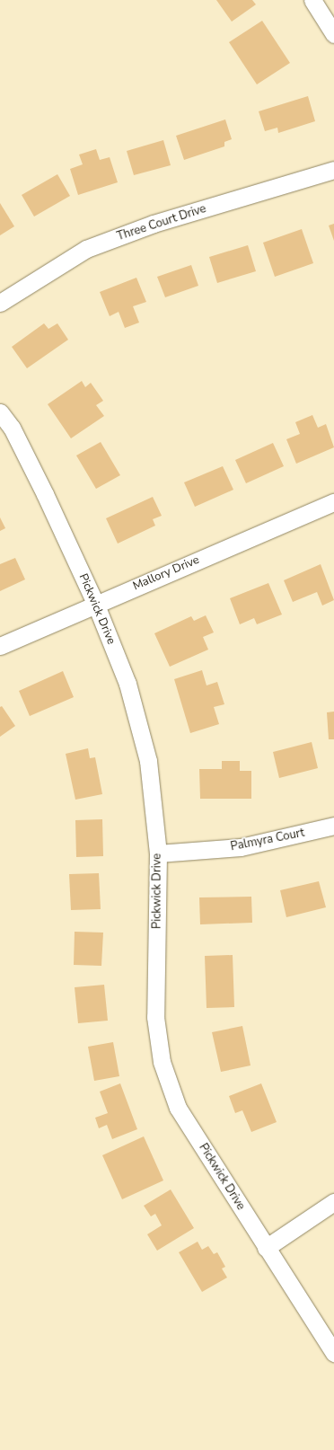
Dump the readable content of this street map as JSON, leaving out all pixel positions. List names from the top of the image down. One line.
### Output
{"streets":{"street":["Three Court Drive","Mallory Drive","Pickwick Drive","Palmyra Court"]},"crossings":[["Mallory Drive","Pickwick Drive"],["Pickwick Drive","Palmyra Court"]]}
